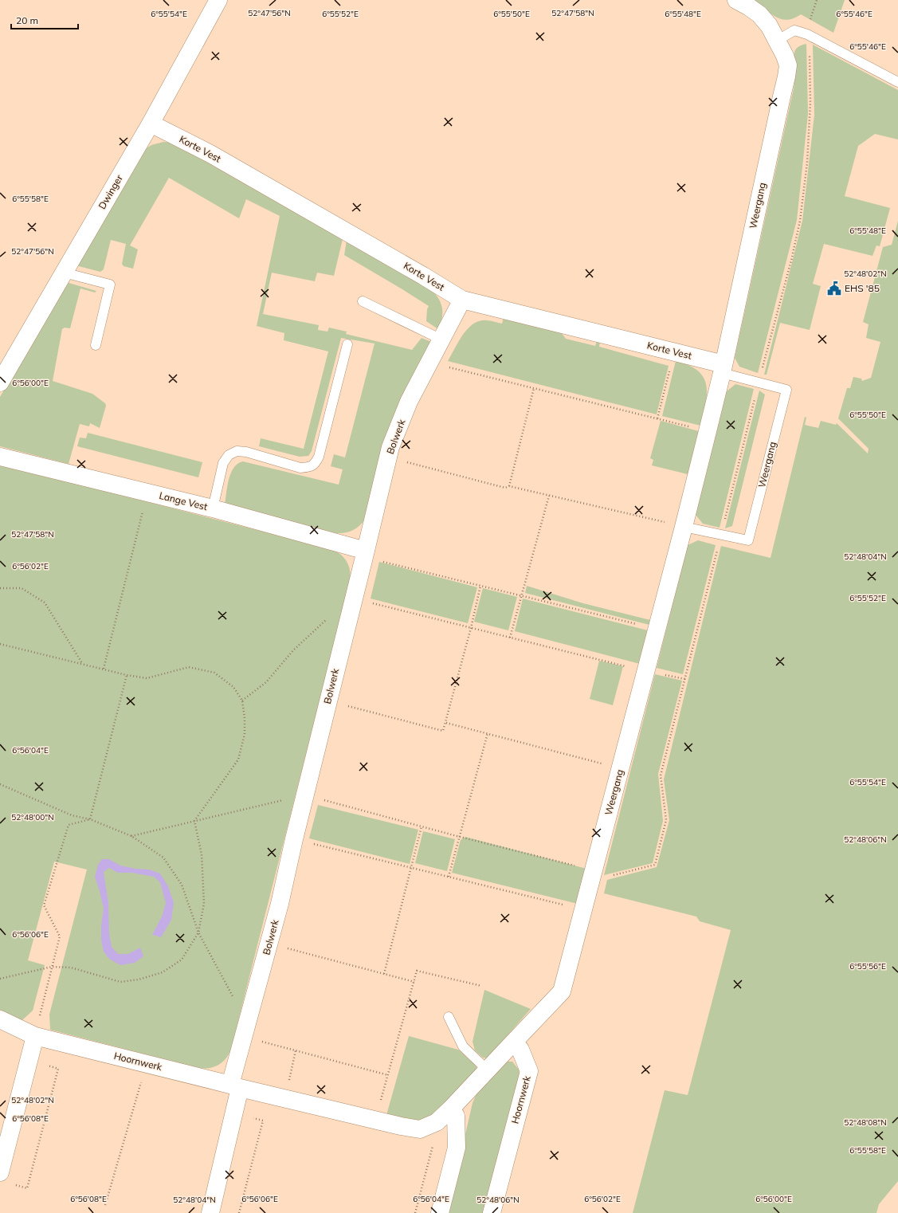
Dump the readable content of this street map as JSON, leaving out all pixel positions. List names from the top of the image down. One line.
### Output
{"streets":{"street":["Korte Vest","Dwinger","Weergang","Bolwerk","Lange Vest","Hoornwerk"]},"crossings":[["Korte Vest","Dwinger"],["Korte Vest","Weergang"],["Korte Vest","Bolwerk"],["Weergang","Hoornwerk"],["Bolwerk","Lange Vest"],["Bolwerk","Hoornwerk"]],"places":{"public building":["EHS '85"]},"scale_bar":"20 m","coordinates":["52°47'56\"N","52°47'58\"N","6°55'54\"E","6°55'52\"E","6°55'50\"E","6°55'48\"E","6°55'46\"E","6°55'58\"E","52°48'02\"N","6°56'00\"E","52°48'04\"N","6°56'02\"E","6°56'04\"E","52°48'00\"N","52°48'06\"N","6°56'06\"E","6°55'56\"E","6°56'08\"E","52°48'08\"N"]}
